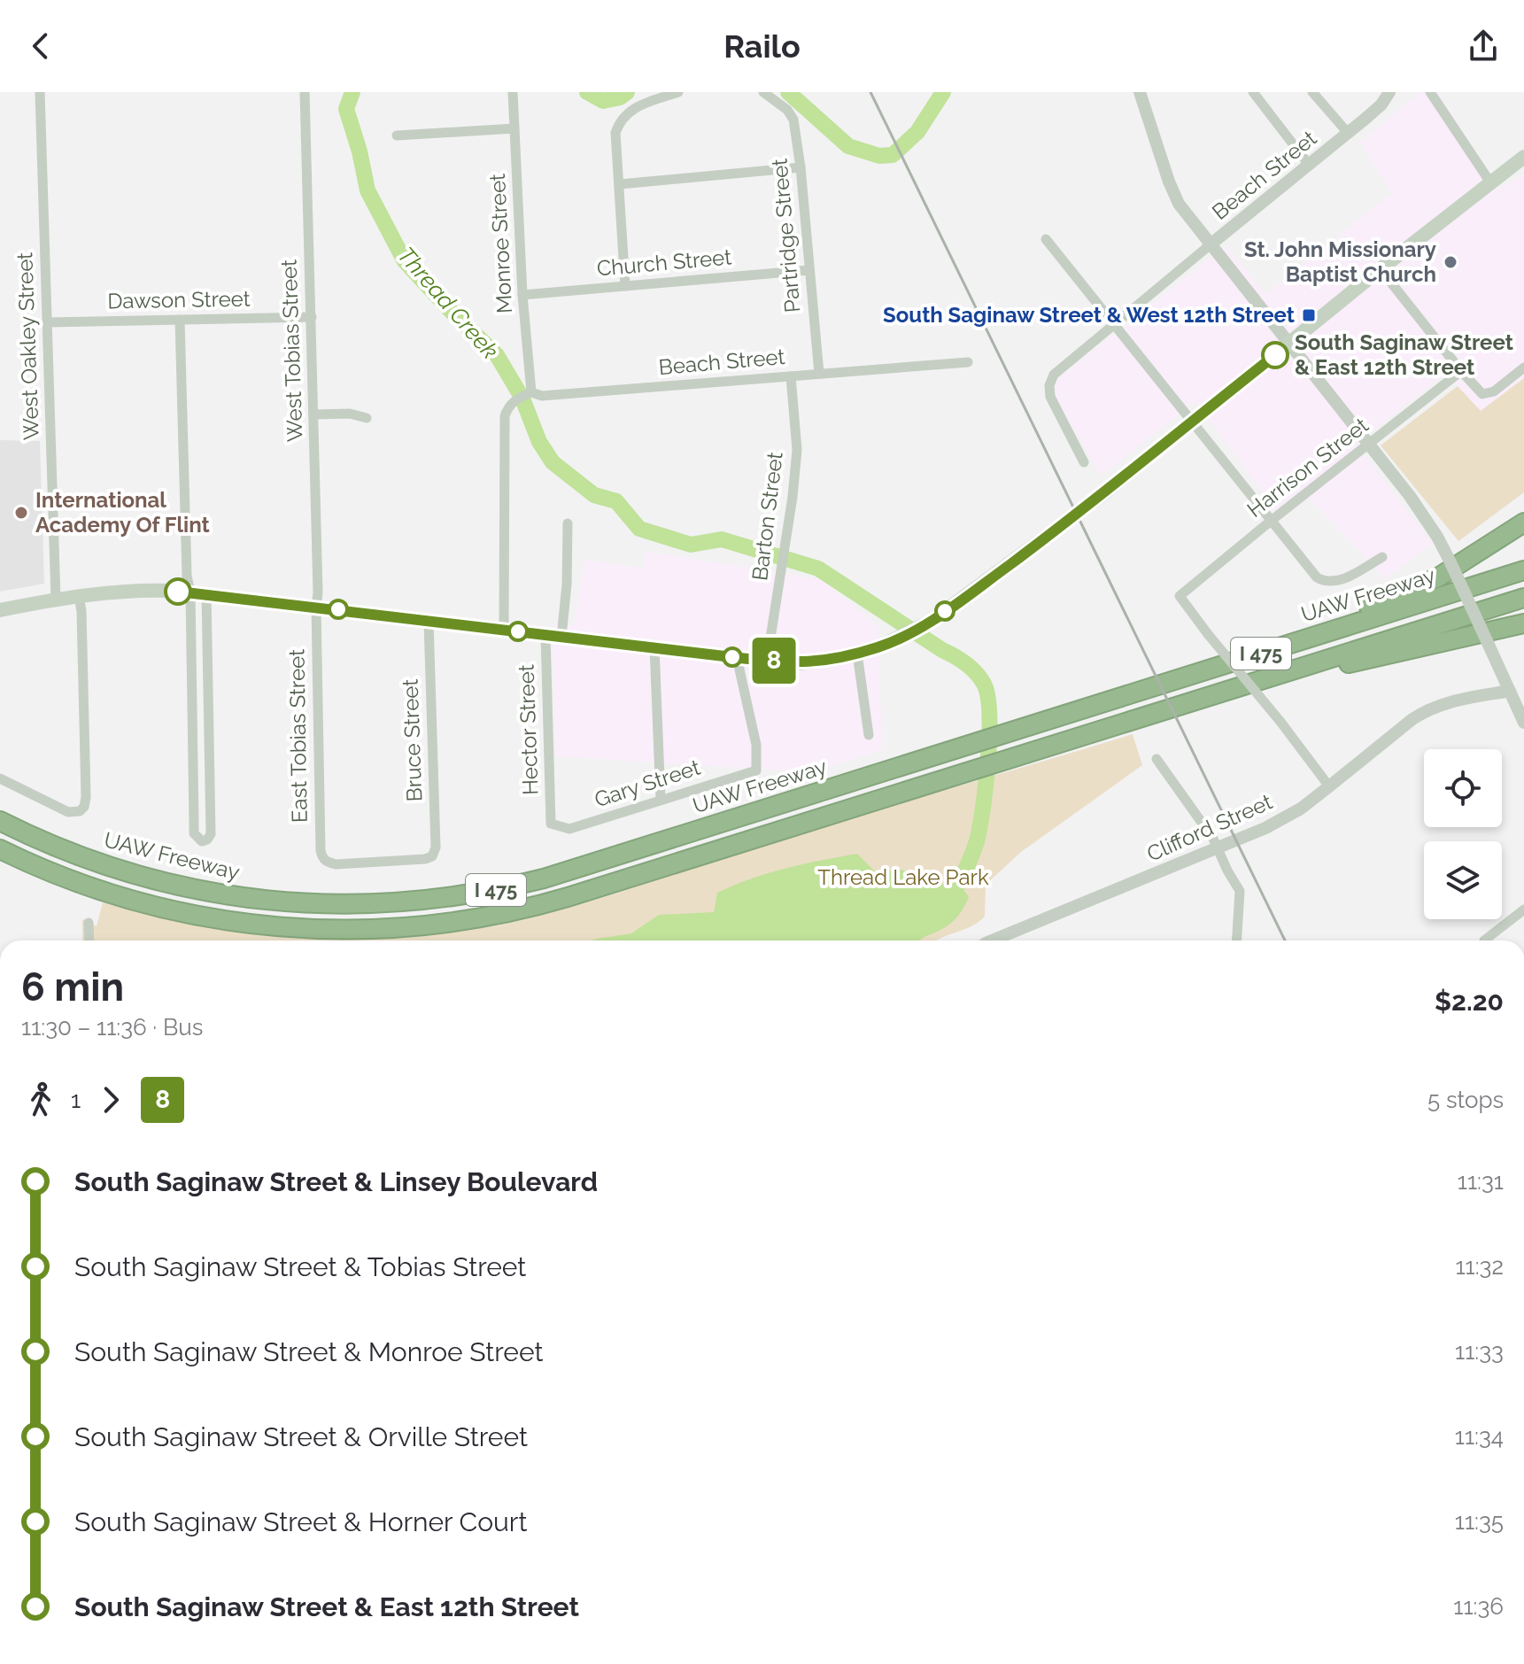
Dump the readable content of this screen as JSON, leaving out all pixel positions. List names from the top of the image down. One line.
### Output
{"streets":{"highway":["UAW Freeway","I 475"],"street":["Beach Street","Partridge Street","Monroe Street","Church Street","Dawson Street","West Oakley Street","West Tobias Street","Harrison Street","Barton Street","Hector Street","East Tobias Street","Bruce Street","Gary Street","Clifford Street"]},"crossings":[["Beach Street","Partridge Street"],["Beach Street","Monroe Street"],["Beach Street","Barton Street"],["Partridge Street","Church Street"],["Monroe Street","Church Street"],["Dawson Street","West Oakley Street"],["Dawson Street","West Tobias Street"],["West Tobias Street","East Tobias Street"],["Harrison Street","Clifford Street"],["Hector Street","Gary Street"],["East Tobias Street","Bruce Street"]],"water":["Thread Creek"],"parks":["Thread Lake Park"],"places":{"other":["St. John Missionary Baptist Church","South Saginaw Street & East 12th Street","International Academy Of Flint"],"transit":["South Saginaw Street & West 12th Street"]},"lines":["bus line 8"],"page":{"header":"Railo","on_map":"8","heading":["6 min","11:30 – 11:36 · Bus","$2.20"],"legs":["1","8","5 stops"],"list":[{"name":"South Saginaw Street & Linsey Boulevard","value":"11:31"},{"name":"South Saginaw Street & Tobias Street","value":"11:32"},{"name":"South Saginaw Street & Monroe Street","value":"11:33"},{"name":"South Saginaw Street & Orville Street","value":"11:34"},{"name":"South Saginaw Street & Horner Court","value":"11:35"},{"name":"South Saginaw Street & East 12th Street","value":"11:36"}]}}
